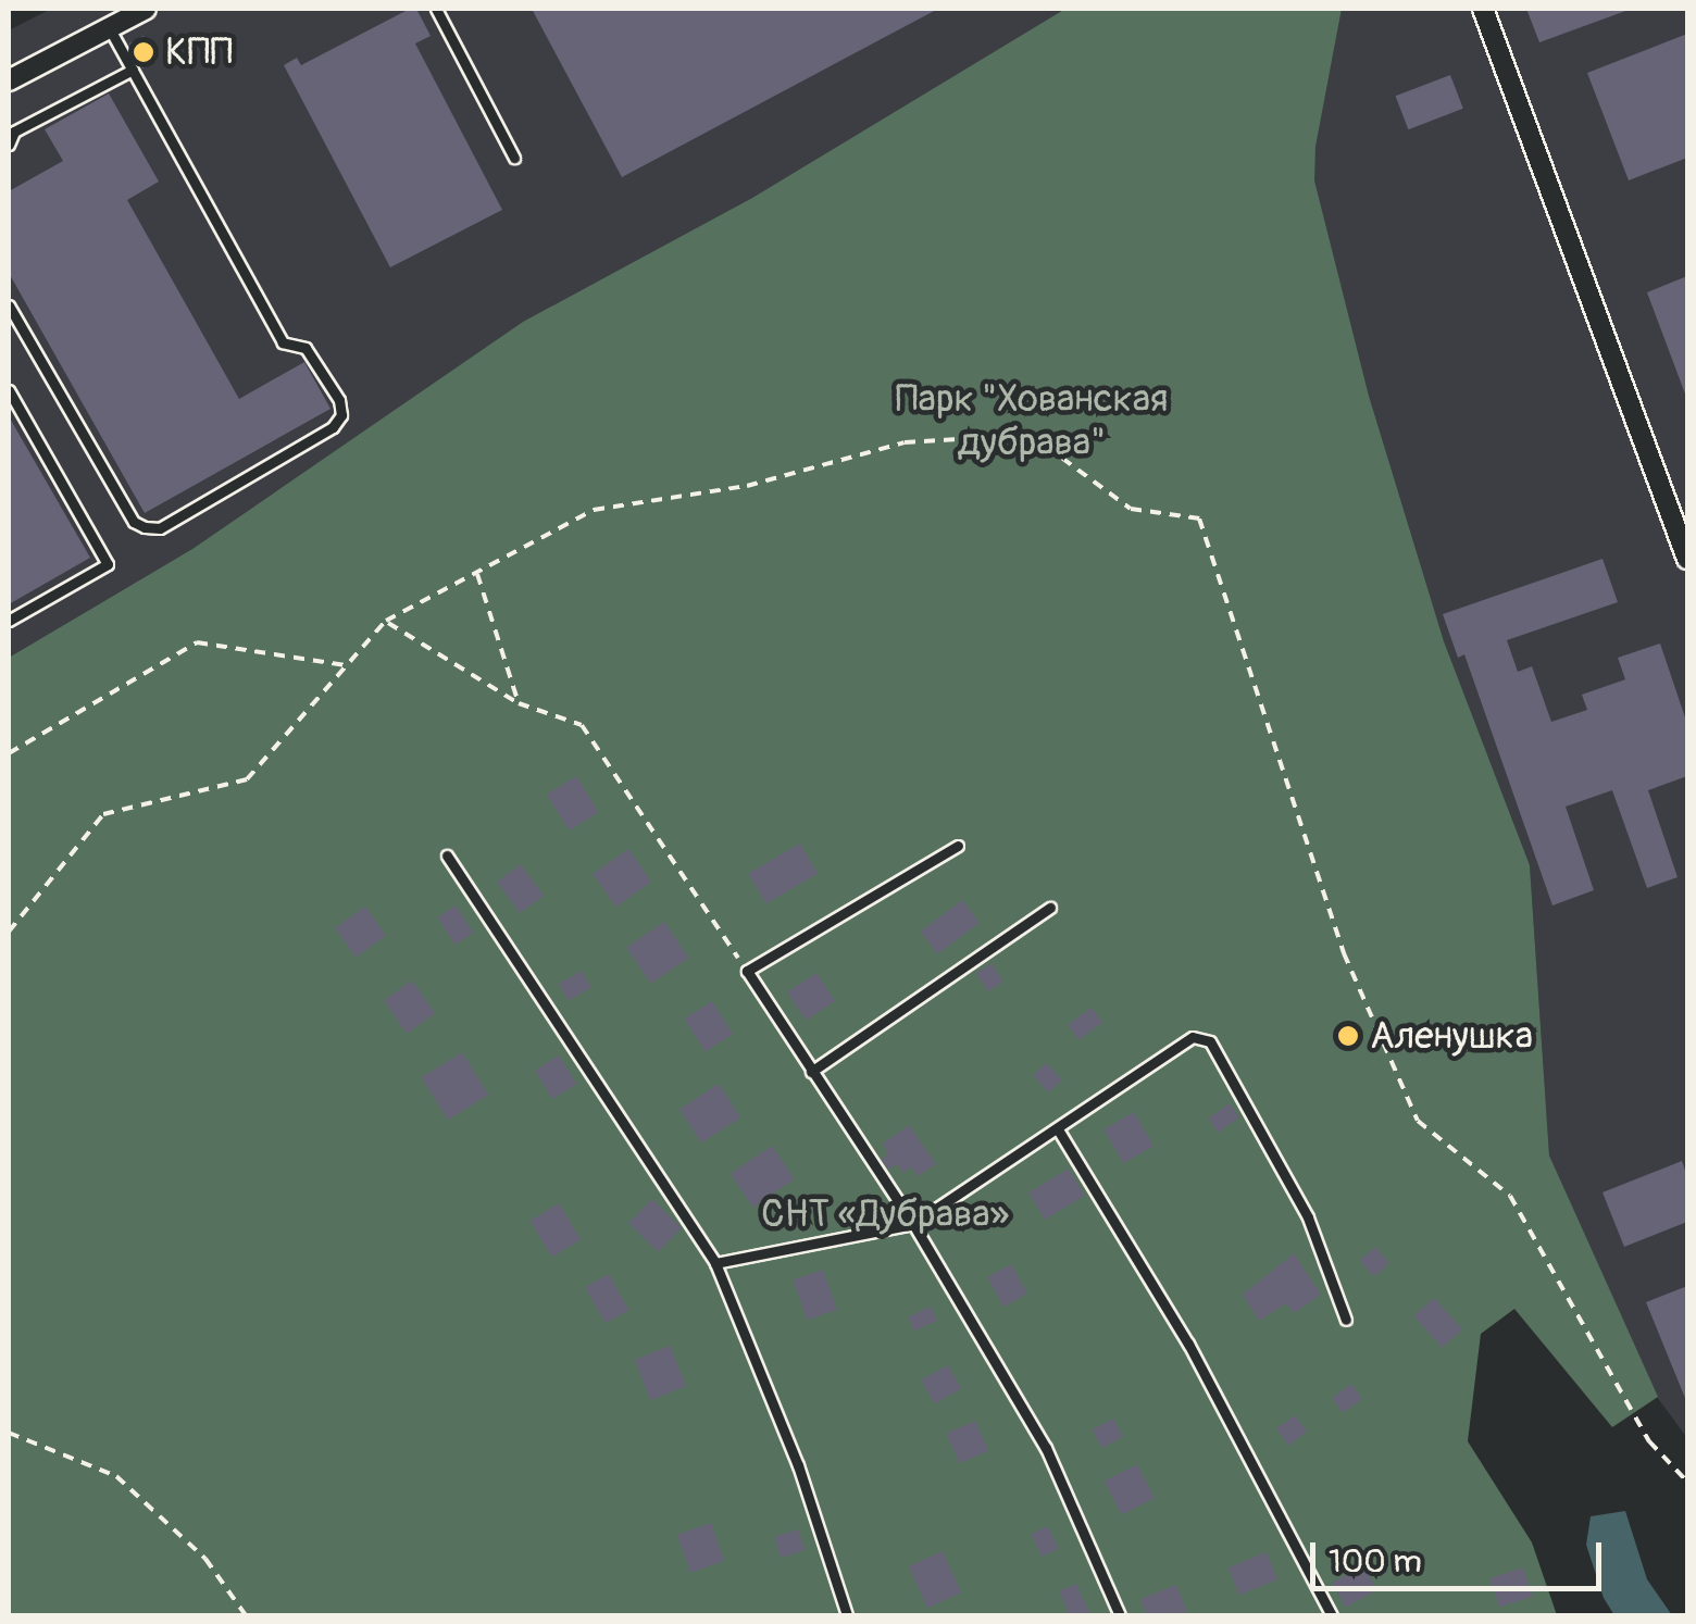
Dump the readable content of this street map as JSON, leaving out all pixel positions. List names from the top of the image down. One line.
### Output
{"parks":["Парк \"Хованская дубрава\"","СНТ «Дубрава»"],"places":["КПП","Аленушка"],"scale_bar":"100 m"}
